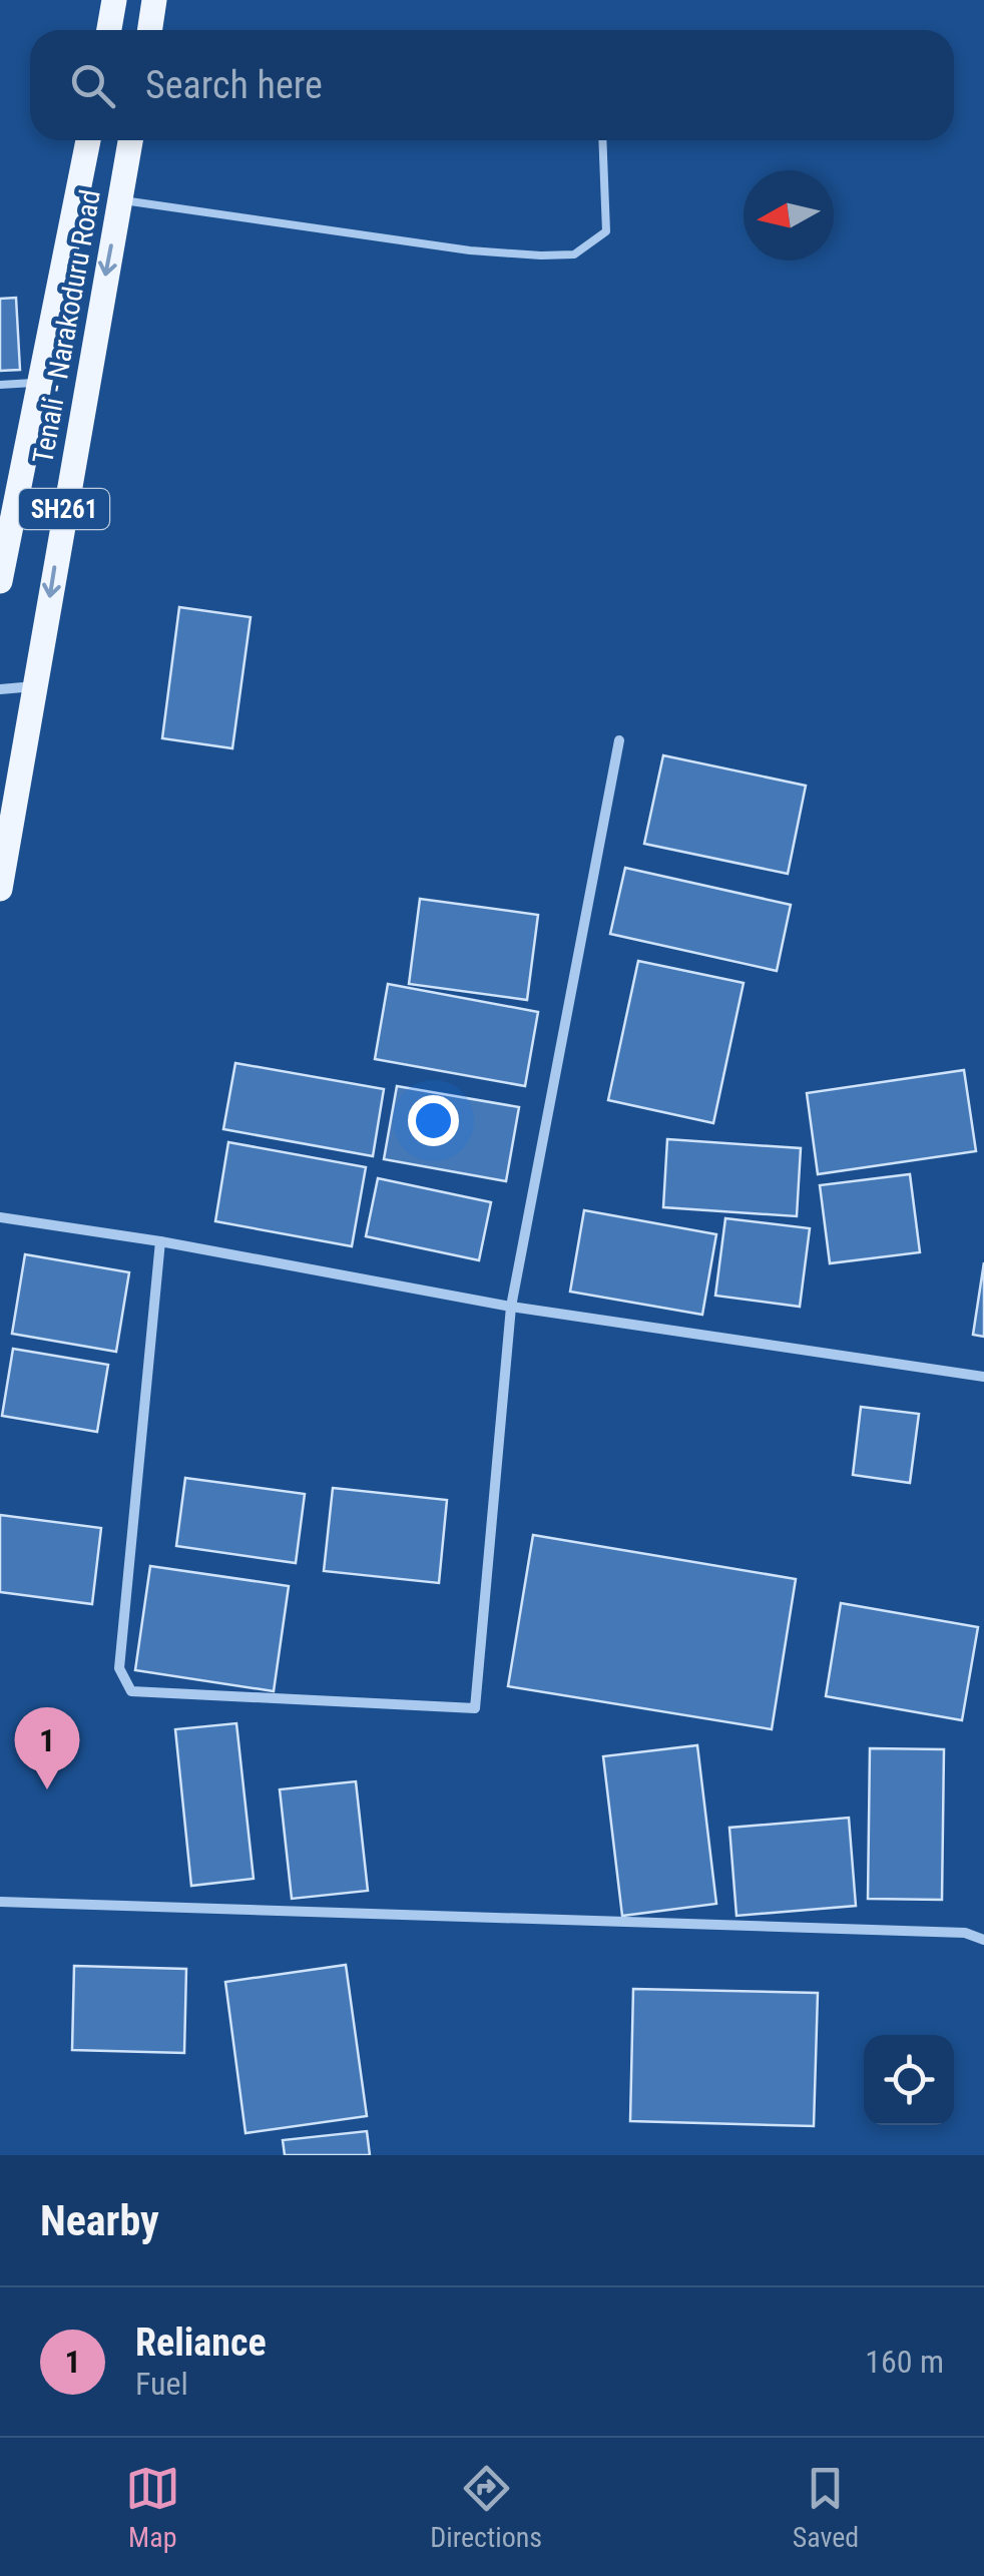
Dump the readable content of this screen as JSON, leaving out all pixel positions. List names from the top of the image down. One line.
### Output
{"streets":{"main road":["Tenali - Narakoduru Road","SH261"]},"north":"left","page":{"search":"Search here","pins":"1","heading":"Nearby","list":[{"mark":"1","name":"Reliance","note":"Fuel","value":"160 m"}],"nav":["Map","Directions","Saved"]}}
